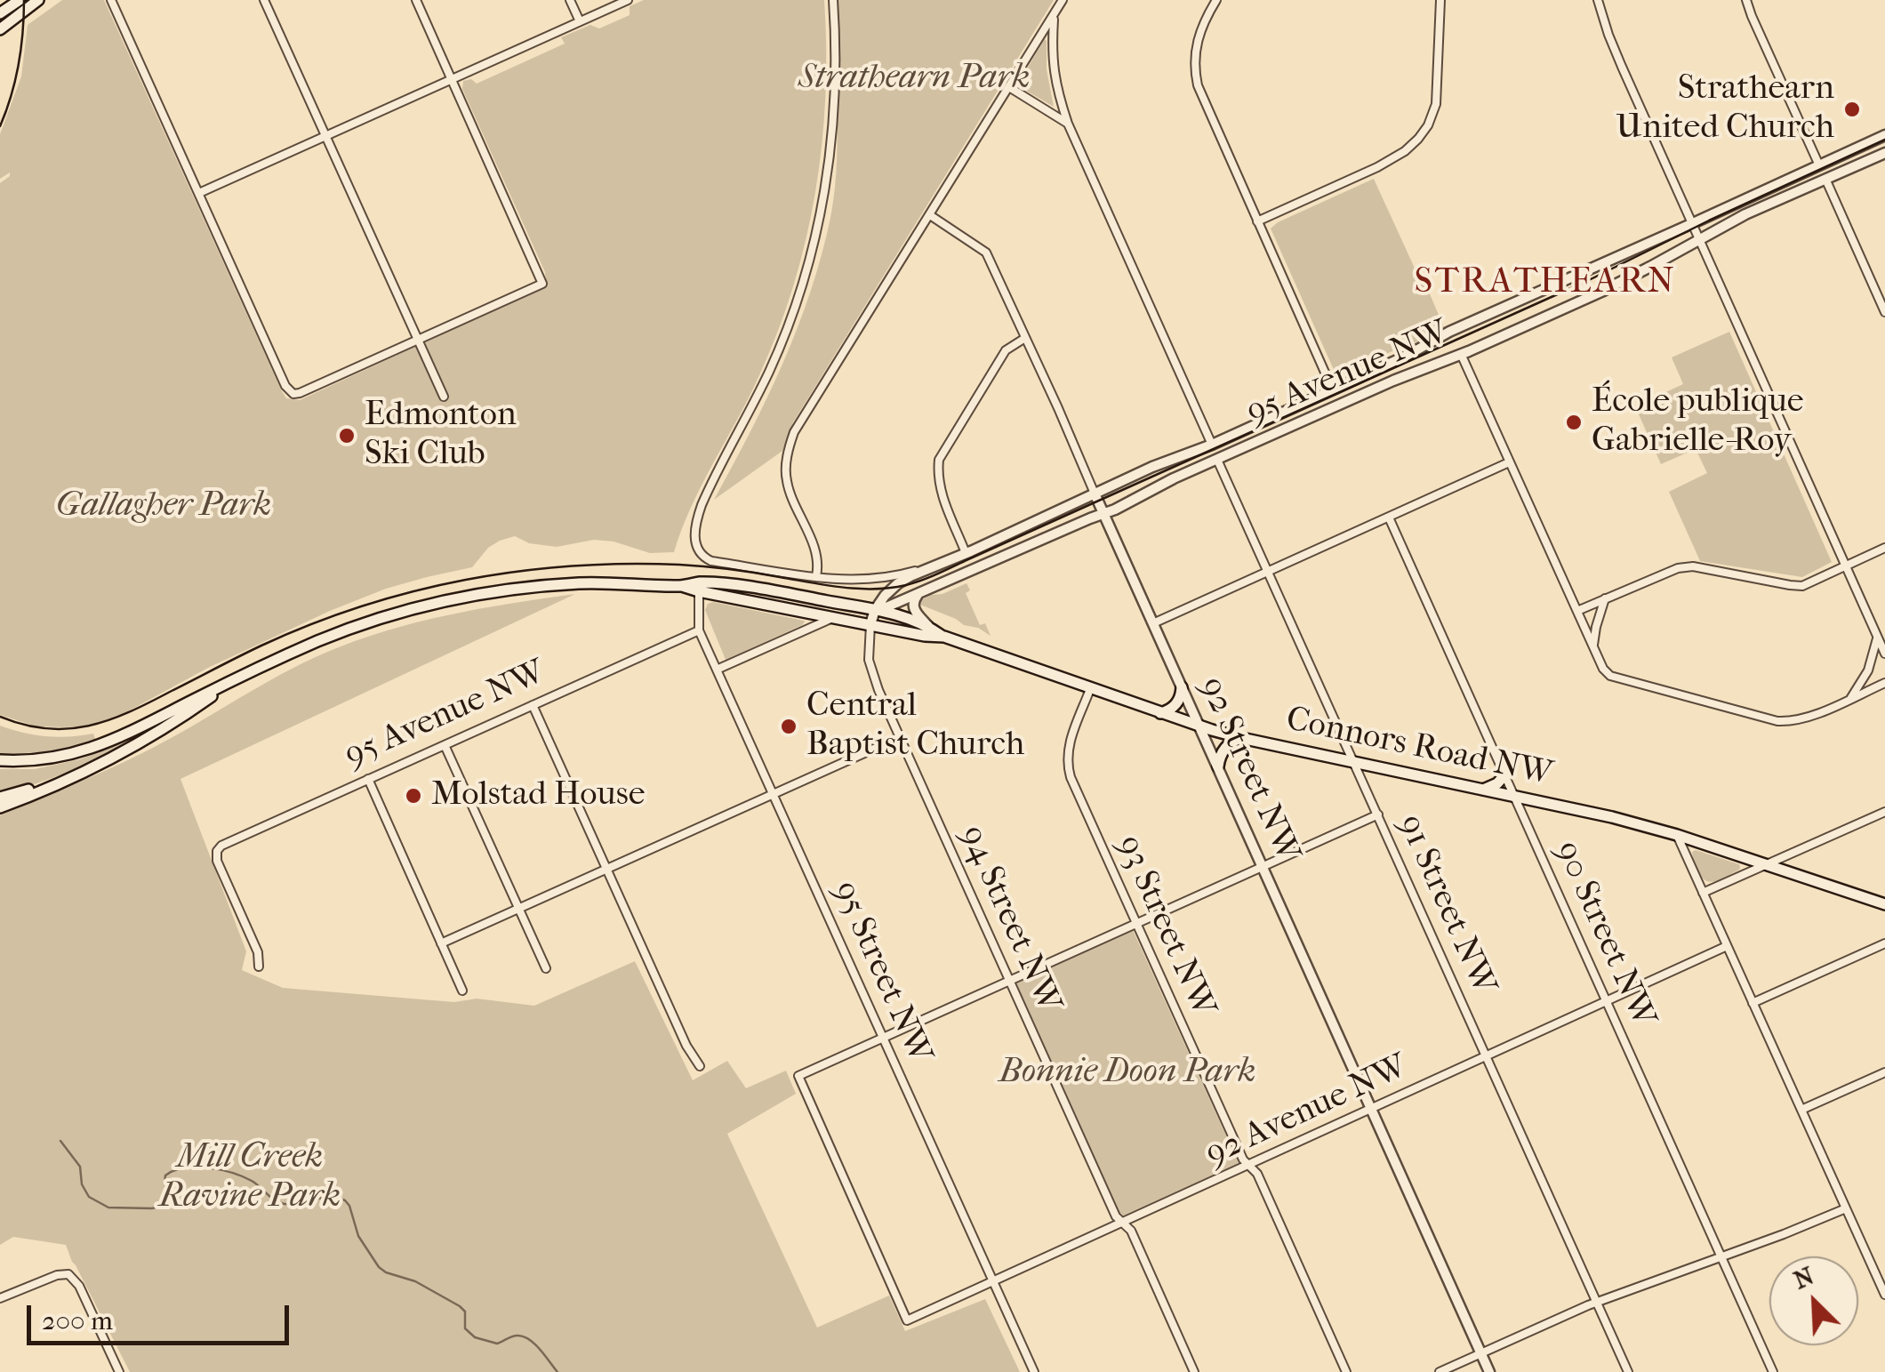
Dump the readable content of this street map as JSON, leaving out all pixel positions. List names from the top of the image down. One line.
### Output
{"streets":{"main road":["Connors Road NW"],"street":["95 Avenue NW","92 Street NW","91 Street NW","94 Street NW","93 Street NW","90 Street NW","95 Street NW","92 Avenue NW"]},"crossings":[["95 Avenue NW","Connors Road NW"],["95 Avenue NW","92 Street NW"],["95 Avenue NW","91 Street NW"],["95 Avenue NW","94 Street NW"],["95 Avenue NW","95 Street NW"],["Connors Road NW","92 Street NW"],["Connors Road NW","91 Street NW"],["Connors Road NW","94 Street NW"],["Connors Road NW","93 Street NW"],["Connors Road NW","90 Street NW"],["Connors Road NW","95 Street NW"],["92 Street NW","92 Avenue NW"],["91 Street NW","92 Avenue NW"],["94 Street NW","92 Avenue NW"],["93 Street NW","92 Avenue NW"],["90 Street NW","92 Avenue NW"],["95 Street NW","92 Avenue NW"]],"districts":["STRATHEARN"],"parks":["Strathearn Park","Gallagher Park","Bonnie Doon Park","Mill Creek Ravine Park"],"places":["Strathearn United Church","École publique Gabrielle-Roy","Edmonton Ski Club","Central Baptist Church","Molstad House"],"scale_bar":"200 m","north":"top left"}
